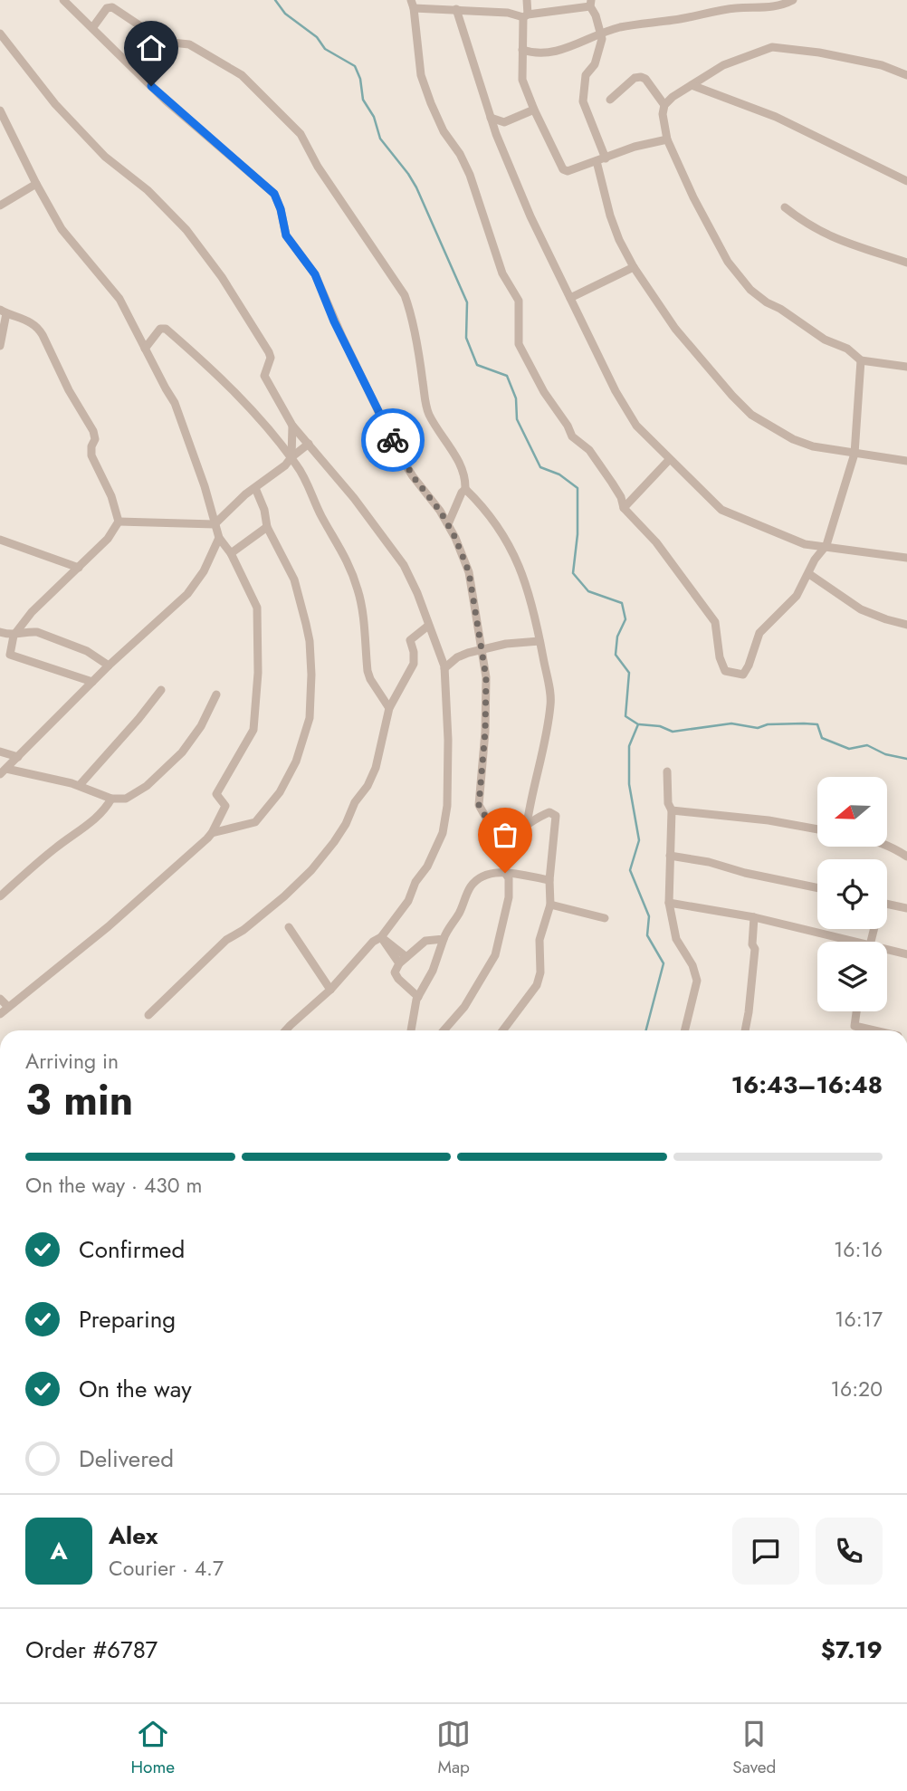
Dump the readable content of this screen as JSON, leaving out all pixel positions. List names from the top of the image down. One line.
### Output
{"north":"left","page":{"heading":["3 min","Arriving in","16:43–16:48"],"panel":["Alex","Courier · 4.7","Order #6787","$7.19"],"bar":"On the way · 430 m","list":[["Confirmed","16:16"],["Preparing","16:17"],["On the way","16:20"],"Delivered"],"round":"A","tabs":["Home","Map","Saved"]}}
